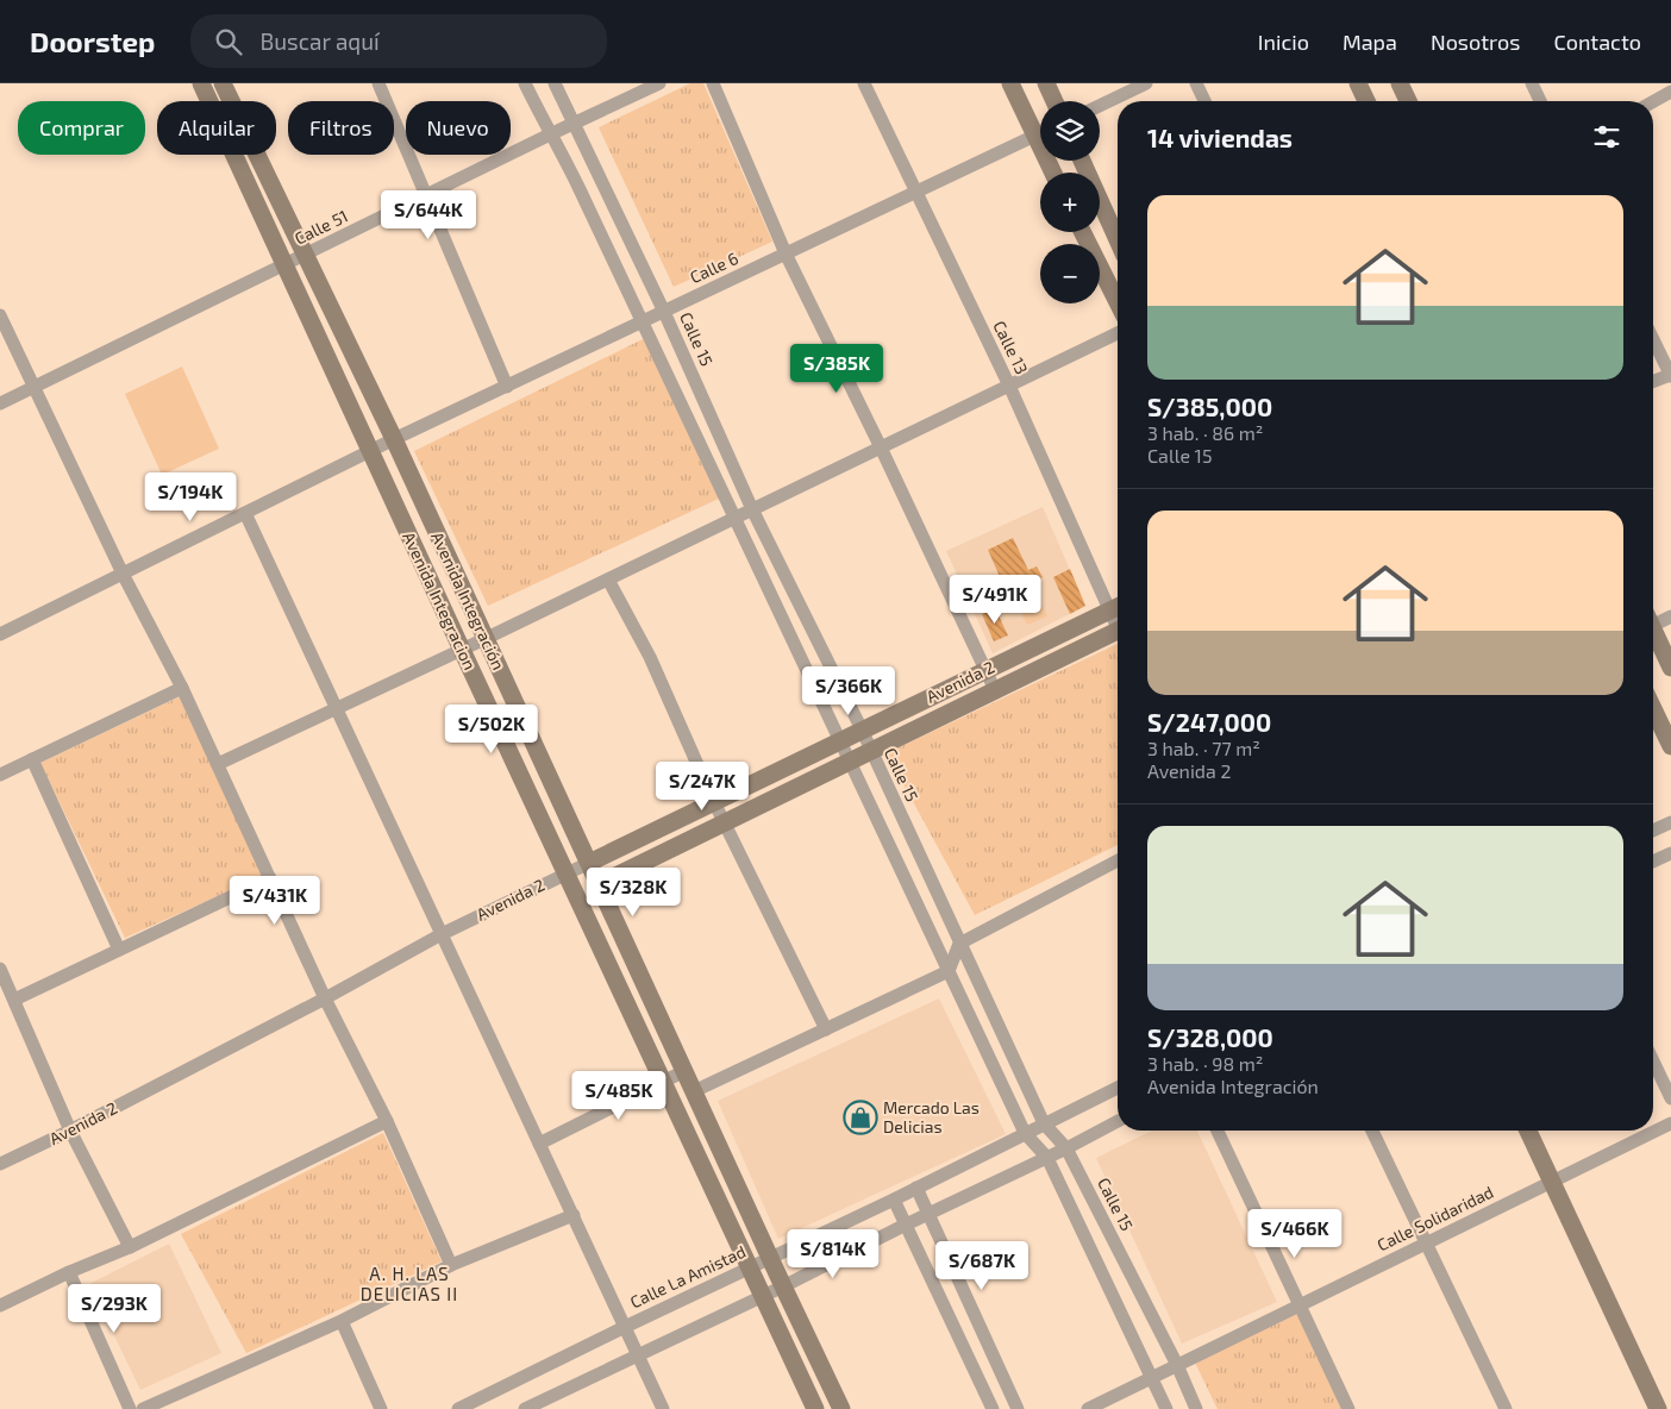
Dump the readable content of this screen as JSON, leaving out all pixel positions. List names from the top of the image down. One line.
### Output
{"streets":{"main road":["Avenida Integracion","Avenida Integración","Avenida 2"],"street":["Calle 51","Calle 6","Calle 15","Calle 13","Calle Solidaridad","Calle La Amistad"]},"crossings":[["Calle 51","Calle 15"],["Calle 51","Avenida Integracion"],["Calle 51","Avenida Integración"],["Calle 6","Calle 15"],["Calle 6","Calle 13"],["Calle 6","Avenida Integracion"],["Calle 6","Avenida Integración"],["Calle 15","Avenida 2"],["Calle 15","Calle Solidaridad"],["Calle 15","Calle La Amistad"],["Calle 13","Avenida 2"],["Avenida Integracion","Avenida 2"],["Avenida Integracion","Calle La Amistad"],["Avenida Integración","Avenida 2"],["Avenida Integración","Calle La Amistad"]],"districts":["A. H. LAS DELICIAS II"],"places":{"shop":["Mercado Las Delicias"]},"page":{"header":"Doorstep","search":"Buscar aquí","nav":["Inicio","Mapa","Nosotros","Contacto"],"map_buttons":["+","−"],"chip":["Comprar","Alquilar","Filtros","Nuevo"],"heading":"14 viviendas","list":[{"name":"S/385,000","note":"3 hab. · 86 m² · Calle 15"},{"name":"S/247,000","note":"3 hab. · 77 m² · Avenida 2"},{"name":"S/328,000","note":"3 hab. · 98 m² · Avenida Integración"}],"price":["S/644K","S/385K","S/194K","S/491K","S/366K","S/502K","S/247K","S/328K","S/431K","S/485K","S/466K","S/814K","S/687K","S/293K"]}}
